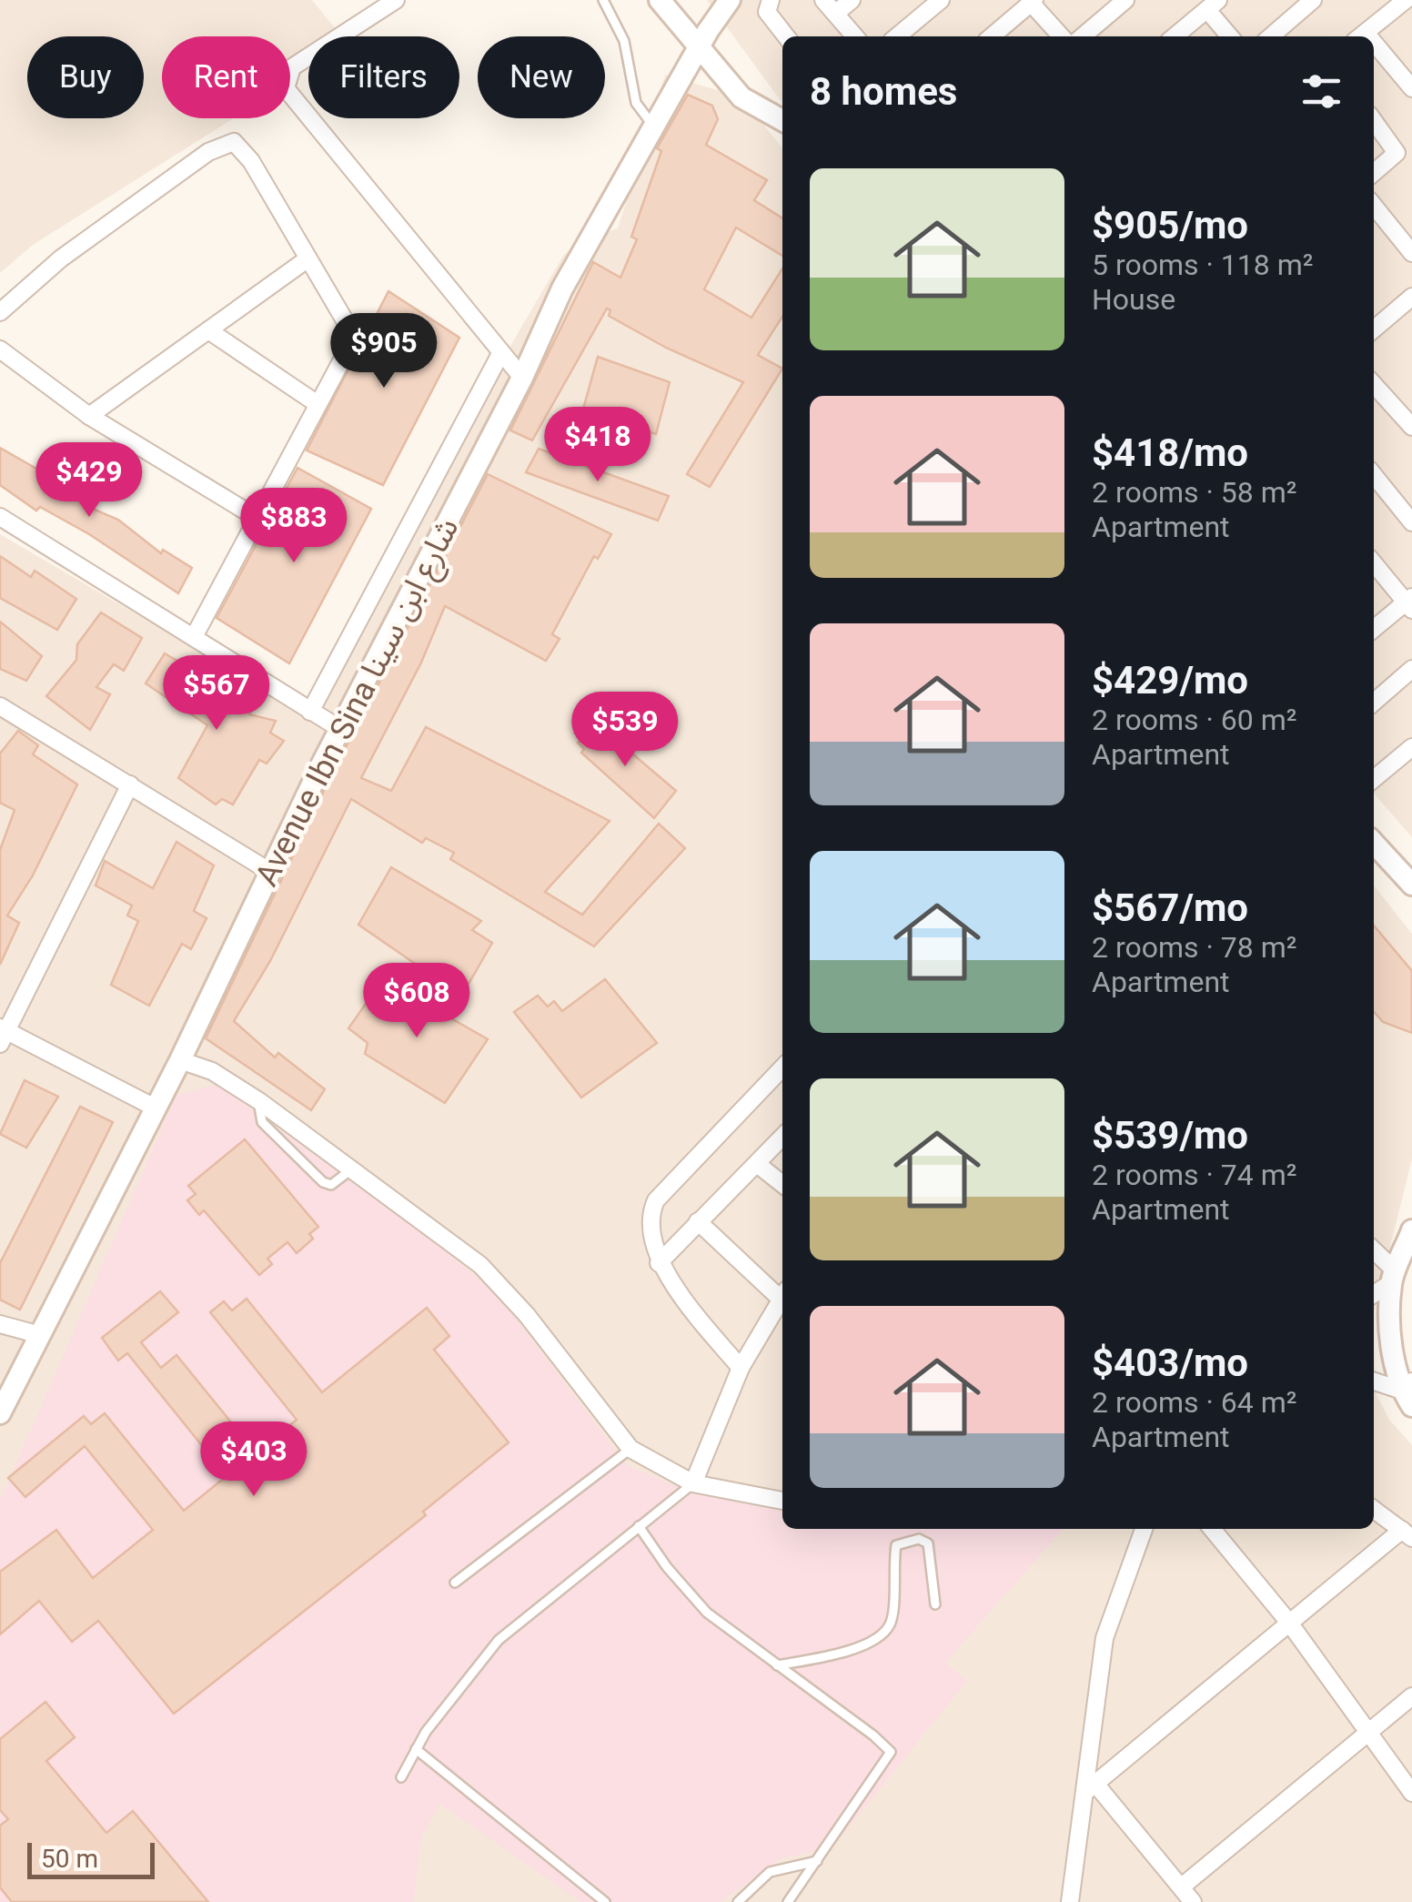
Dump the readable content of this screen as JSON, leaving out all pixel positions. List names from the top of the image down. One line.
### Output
{"streets":{"street":["Avenue Ibn Sina شارع ابن سينا"]},"scale_bar":"50 m","page":{"chip":["Buy","Rent","Filters","New"],"heading":"8 homes","list":[{"name":"$905/mo","note":"5 rooms · 118 m² · House"},{"name":"$418/mo","note":"2 rooms · 58 m² · Apartment"},{"name":"$429/mo","note":"2 rooms · 60 m² · Apartment"},{"name":"$567/mo","note":"2 rooms · 78 m² · Apartment"},{"name":"$539/mo","note":"2 rooms · 74 m² · Apartment"},{"name":"$403/mo","note":"2 rooms · 64 m² · Apartment"}],"price":["$905","$418","$429","$883","$567","$539","$608","$403"],"scale":"50 m"}}
